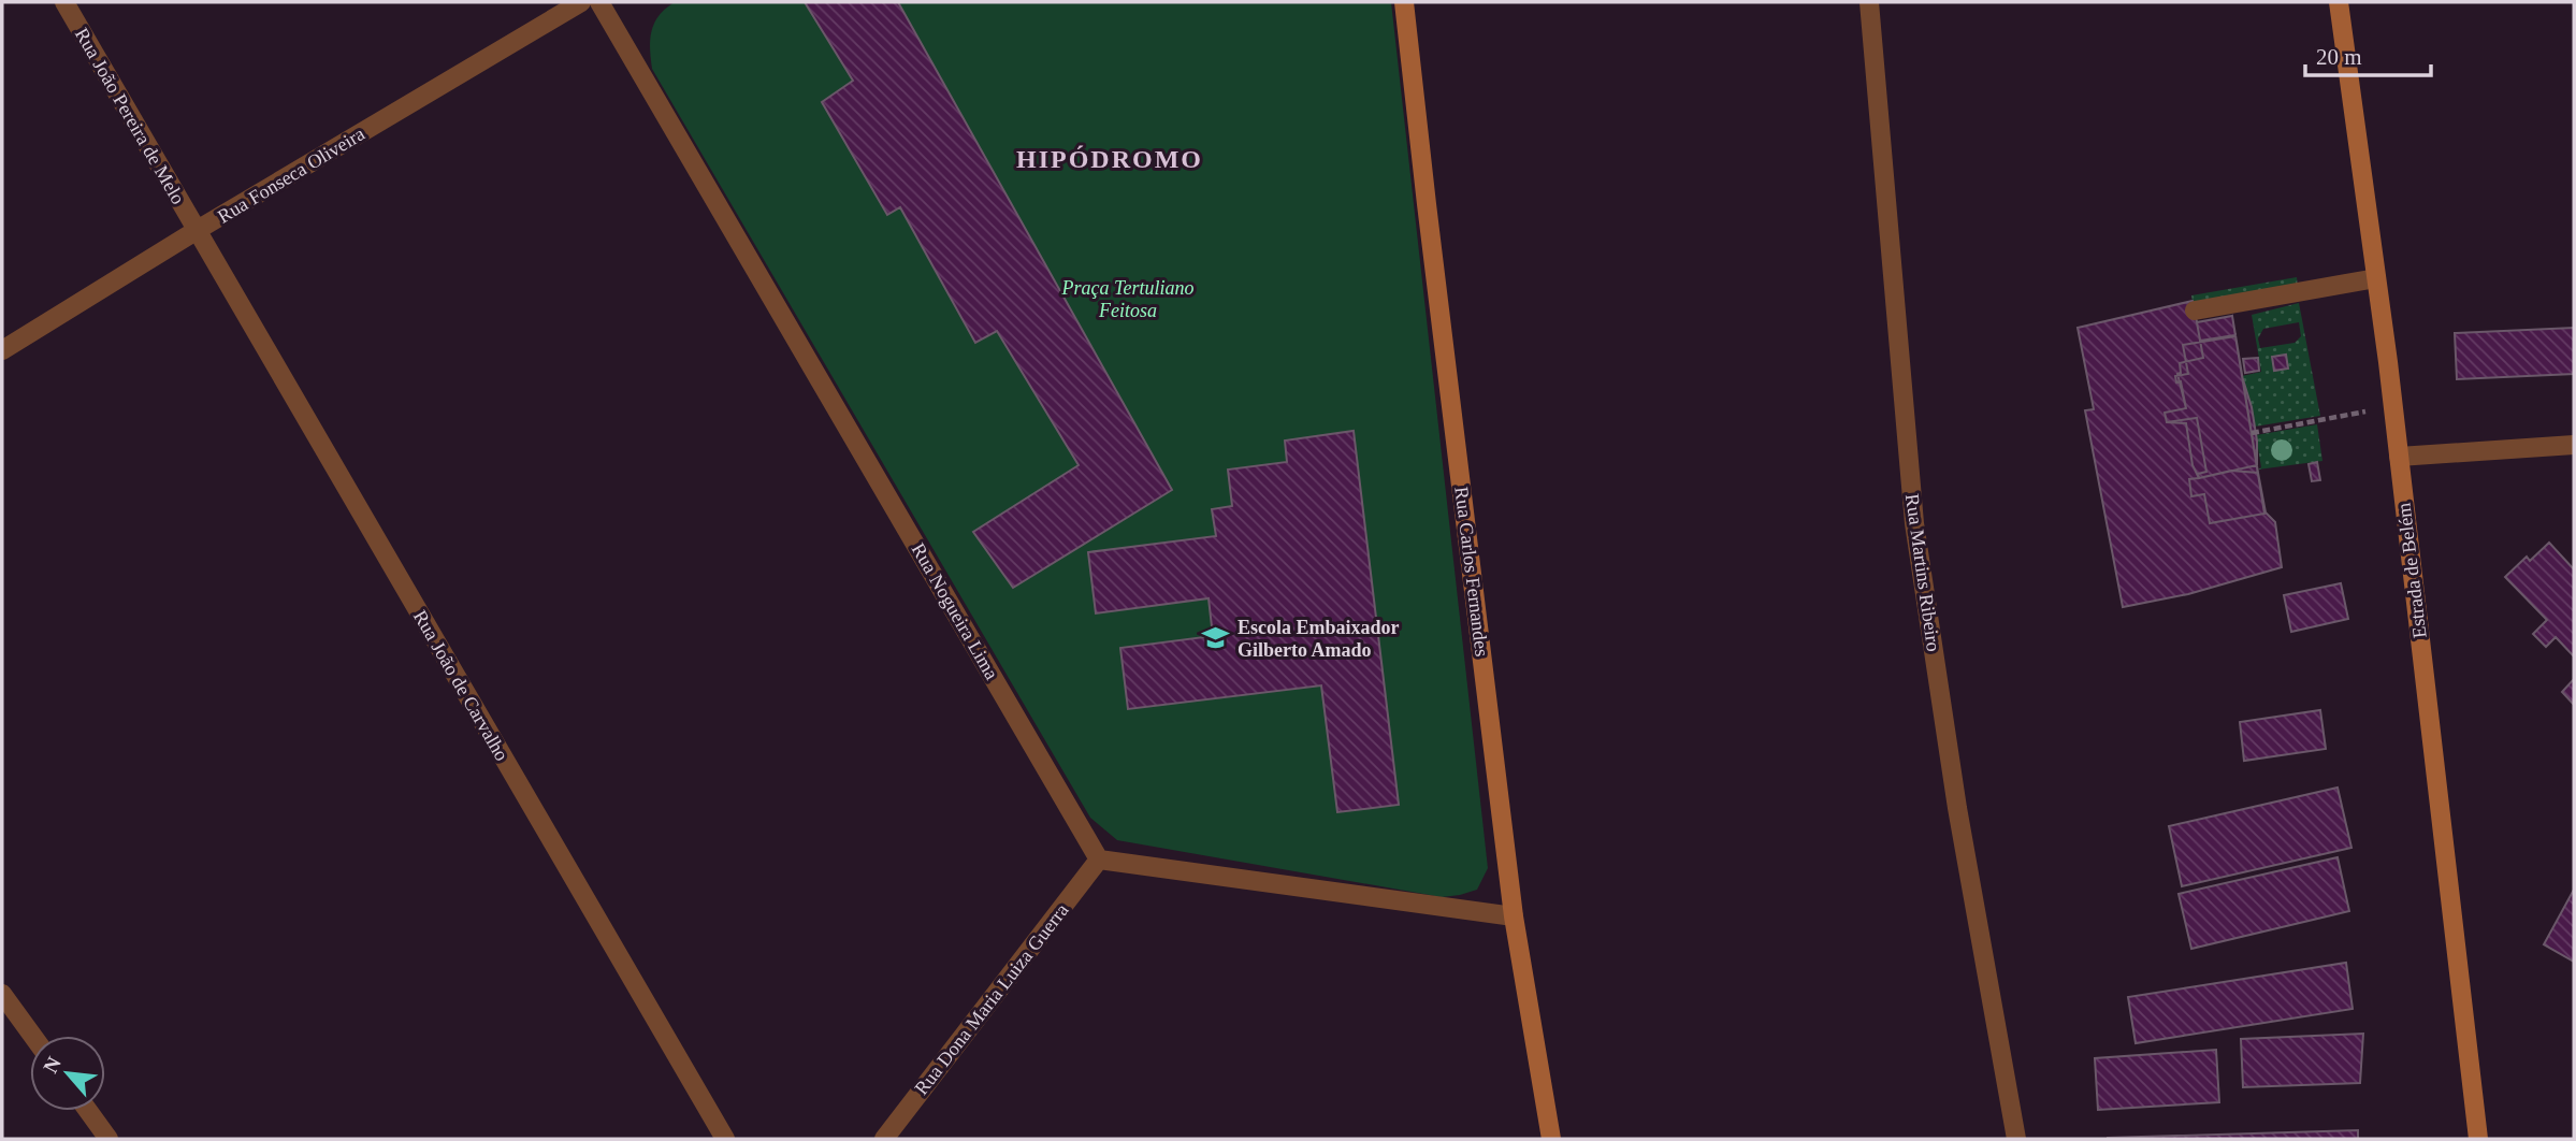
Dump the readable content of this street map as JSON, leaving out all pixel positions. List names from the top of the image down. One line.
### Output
{"streets":{"main road":["Estrada de Belém","Rua Carlos Fernandes"],"street":["Rua João Pereira de Melo","Rua Fonseca Oliveira","Rua Martins Ribeiro","Rua Nogueira Lima","Rua João de Carvalho","Rua Dona Maria Luiza Guerra"]},"crossings":[["Rua João Pereira de Melo","Rua Fonseca Oliveira"],["Rua João Pereira de Melo","Rua João de Carvalho"],["Rua Fonseca Oliveira","Rua João de Carvalho"],["Rua Nogueira Lima","Rua Dona Maria Luiza Guerra"]],"districts":["HIPÓDROMO"],"parks":["Praça Tertuliano Feitosa"],"places":{"school or university":["Escola Embaixador Gilberto Amado"]},"scale_bar":"20 m","north":"top left"}
